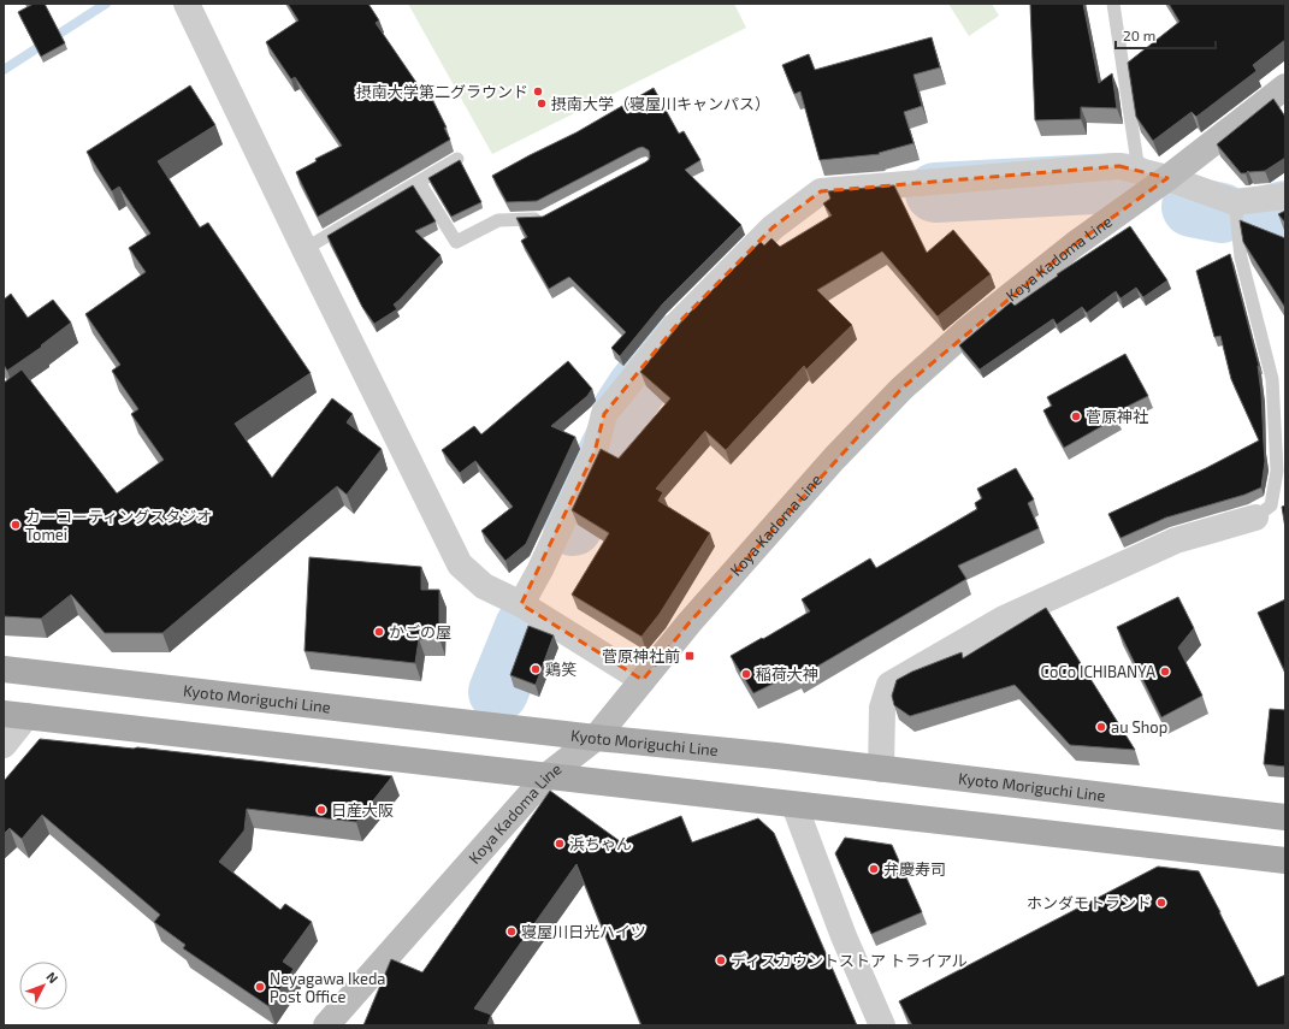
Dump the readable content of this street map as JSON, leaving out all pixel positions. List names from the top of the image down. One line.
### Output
{"streets":{"main road":["Koya Kadoma Line","Kyoto Moriguchi Line"]},"crossings":[["Koya Kadoma Line","Kyoto Moriguchi Line"]],"places":{"other":["摂南大学第二グラウンド","摂南大学（寝屋川キャンパス）","菅原神社","カーコーティングスタジオ Tomei","かごの屋","鶏笑","CoCo ICHIBANYA","稲荷大神","au Shop","日産大阪","浜ちゃん","弁慶寿司","ホンダモトランド","寝屋川日光ハイツ","ディスカウントストア トライアル","Neyagawa Ikeda Post Office"],"transit":["菅原神社前"]},"scale_bar":"20 m","north":"top right"}
